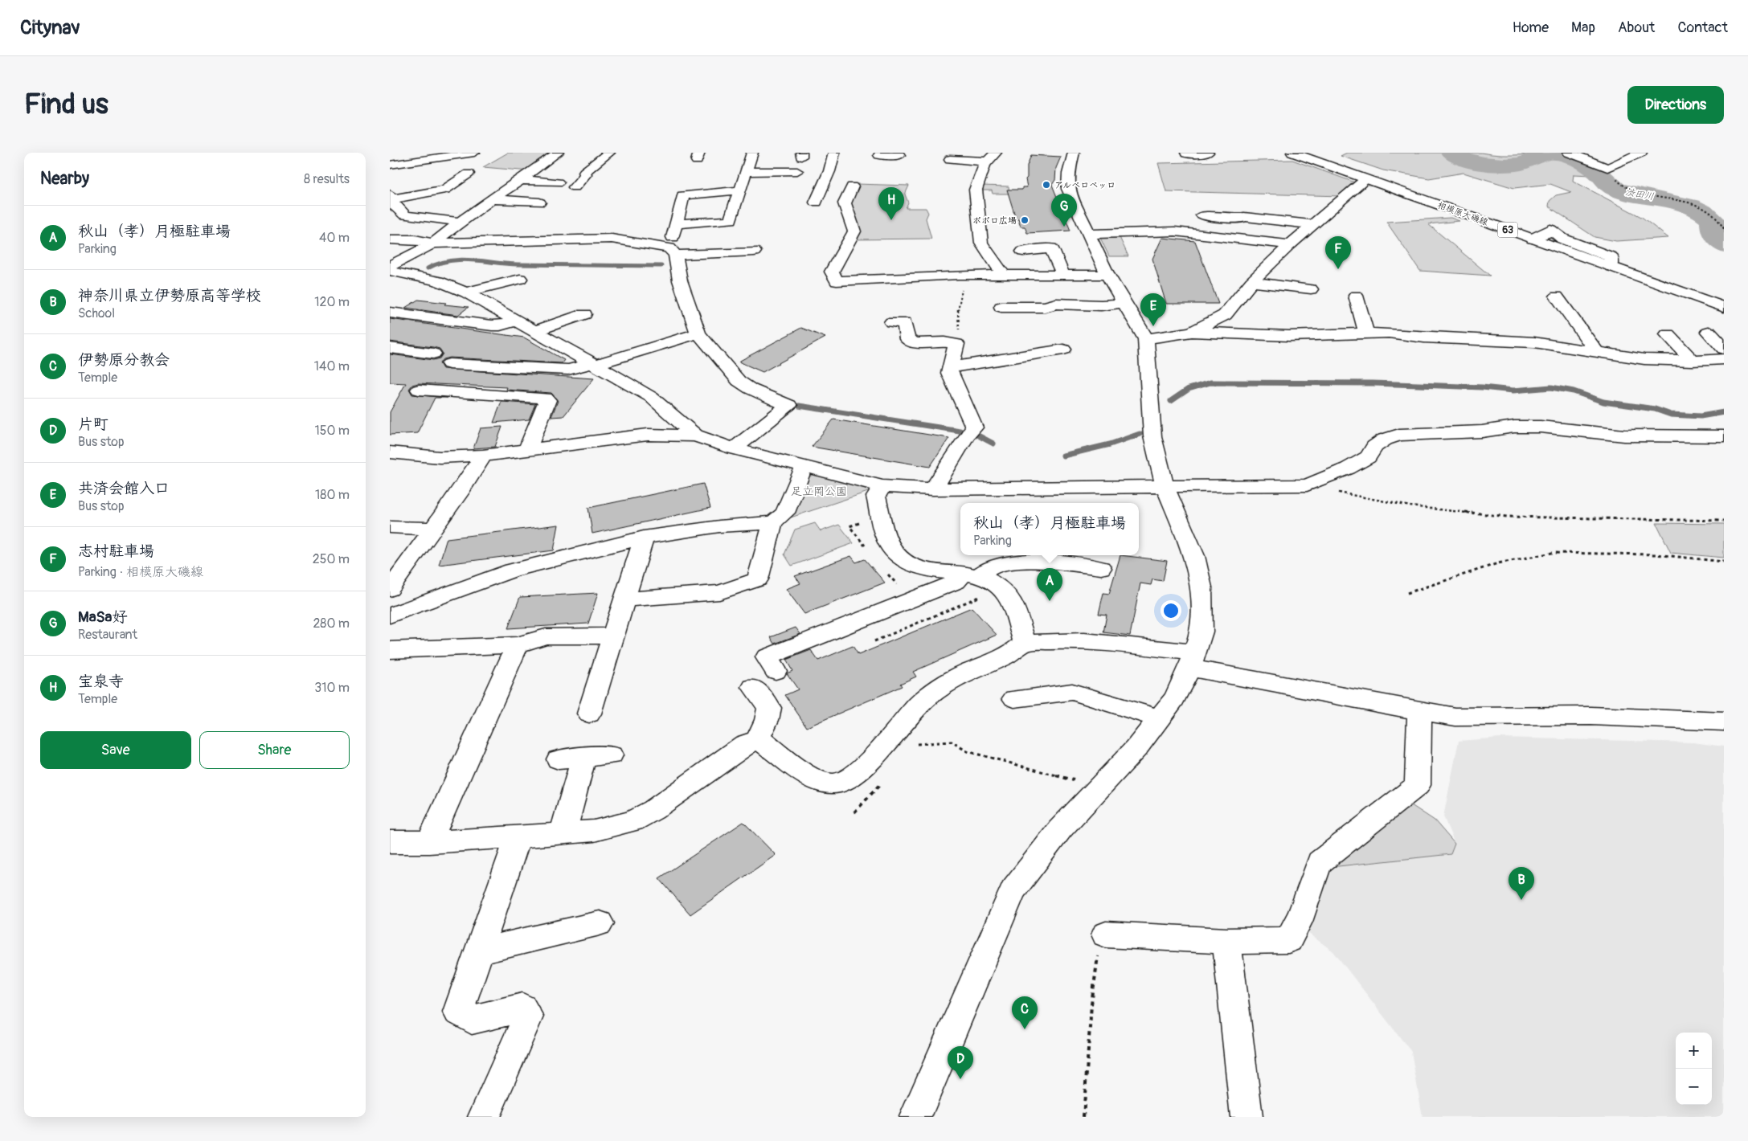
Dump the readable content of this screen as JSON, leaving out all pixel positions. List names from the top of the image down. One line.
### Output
{"streets":{"street":["相模原大磯線","63"]},"water":["渋田川"],"parks":["足立岡公園"],"places":["アルベロベッロ","ポポロ広場"],"page":{"header":"Citynav","nav":["Home","Map","About","Contact"],"buttons":["Directions",["Save","Share"]],"title":"Find us","heading":["Nearby","8 results"],"pins":["H","G","F","E","A","B","C","D"],"list":[{"mark":"A","name":"秋山（孝）月極駐車場","note":"Parking","value":"40 m"},{"mark":"B","name":"神奈川県立伊勢原高等学校","note":"School","value":"120 m"},{"mark":"C","name":"伊勢原分教会","note":"Temple","value":"140 m"},{"mark":"D","name":"片町","note":"Bus stop","value":"150 m"},{"mark":"E","name":"共済会館入口","note":"Bus stop","value":"180 m"},{"mark":"F","name":"志村駐車場","note":"Parking · 相模原大磯線","value":"250 m"},{"mark":"G","name":"MaSa好","note":"Restaurant","value":"280 m"},{"mark":"H","name":"宝泉寺","note":"Temple","value":"310 m"}],"popup":["秋山（孝）月極駐車場","Parking"],"map_buttons":["+","−"]}}
